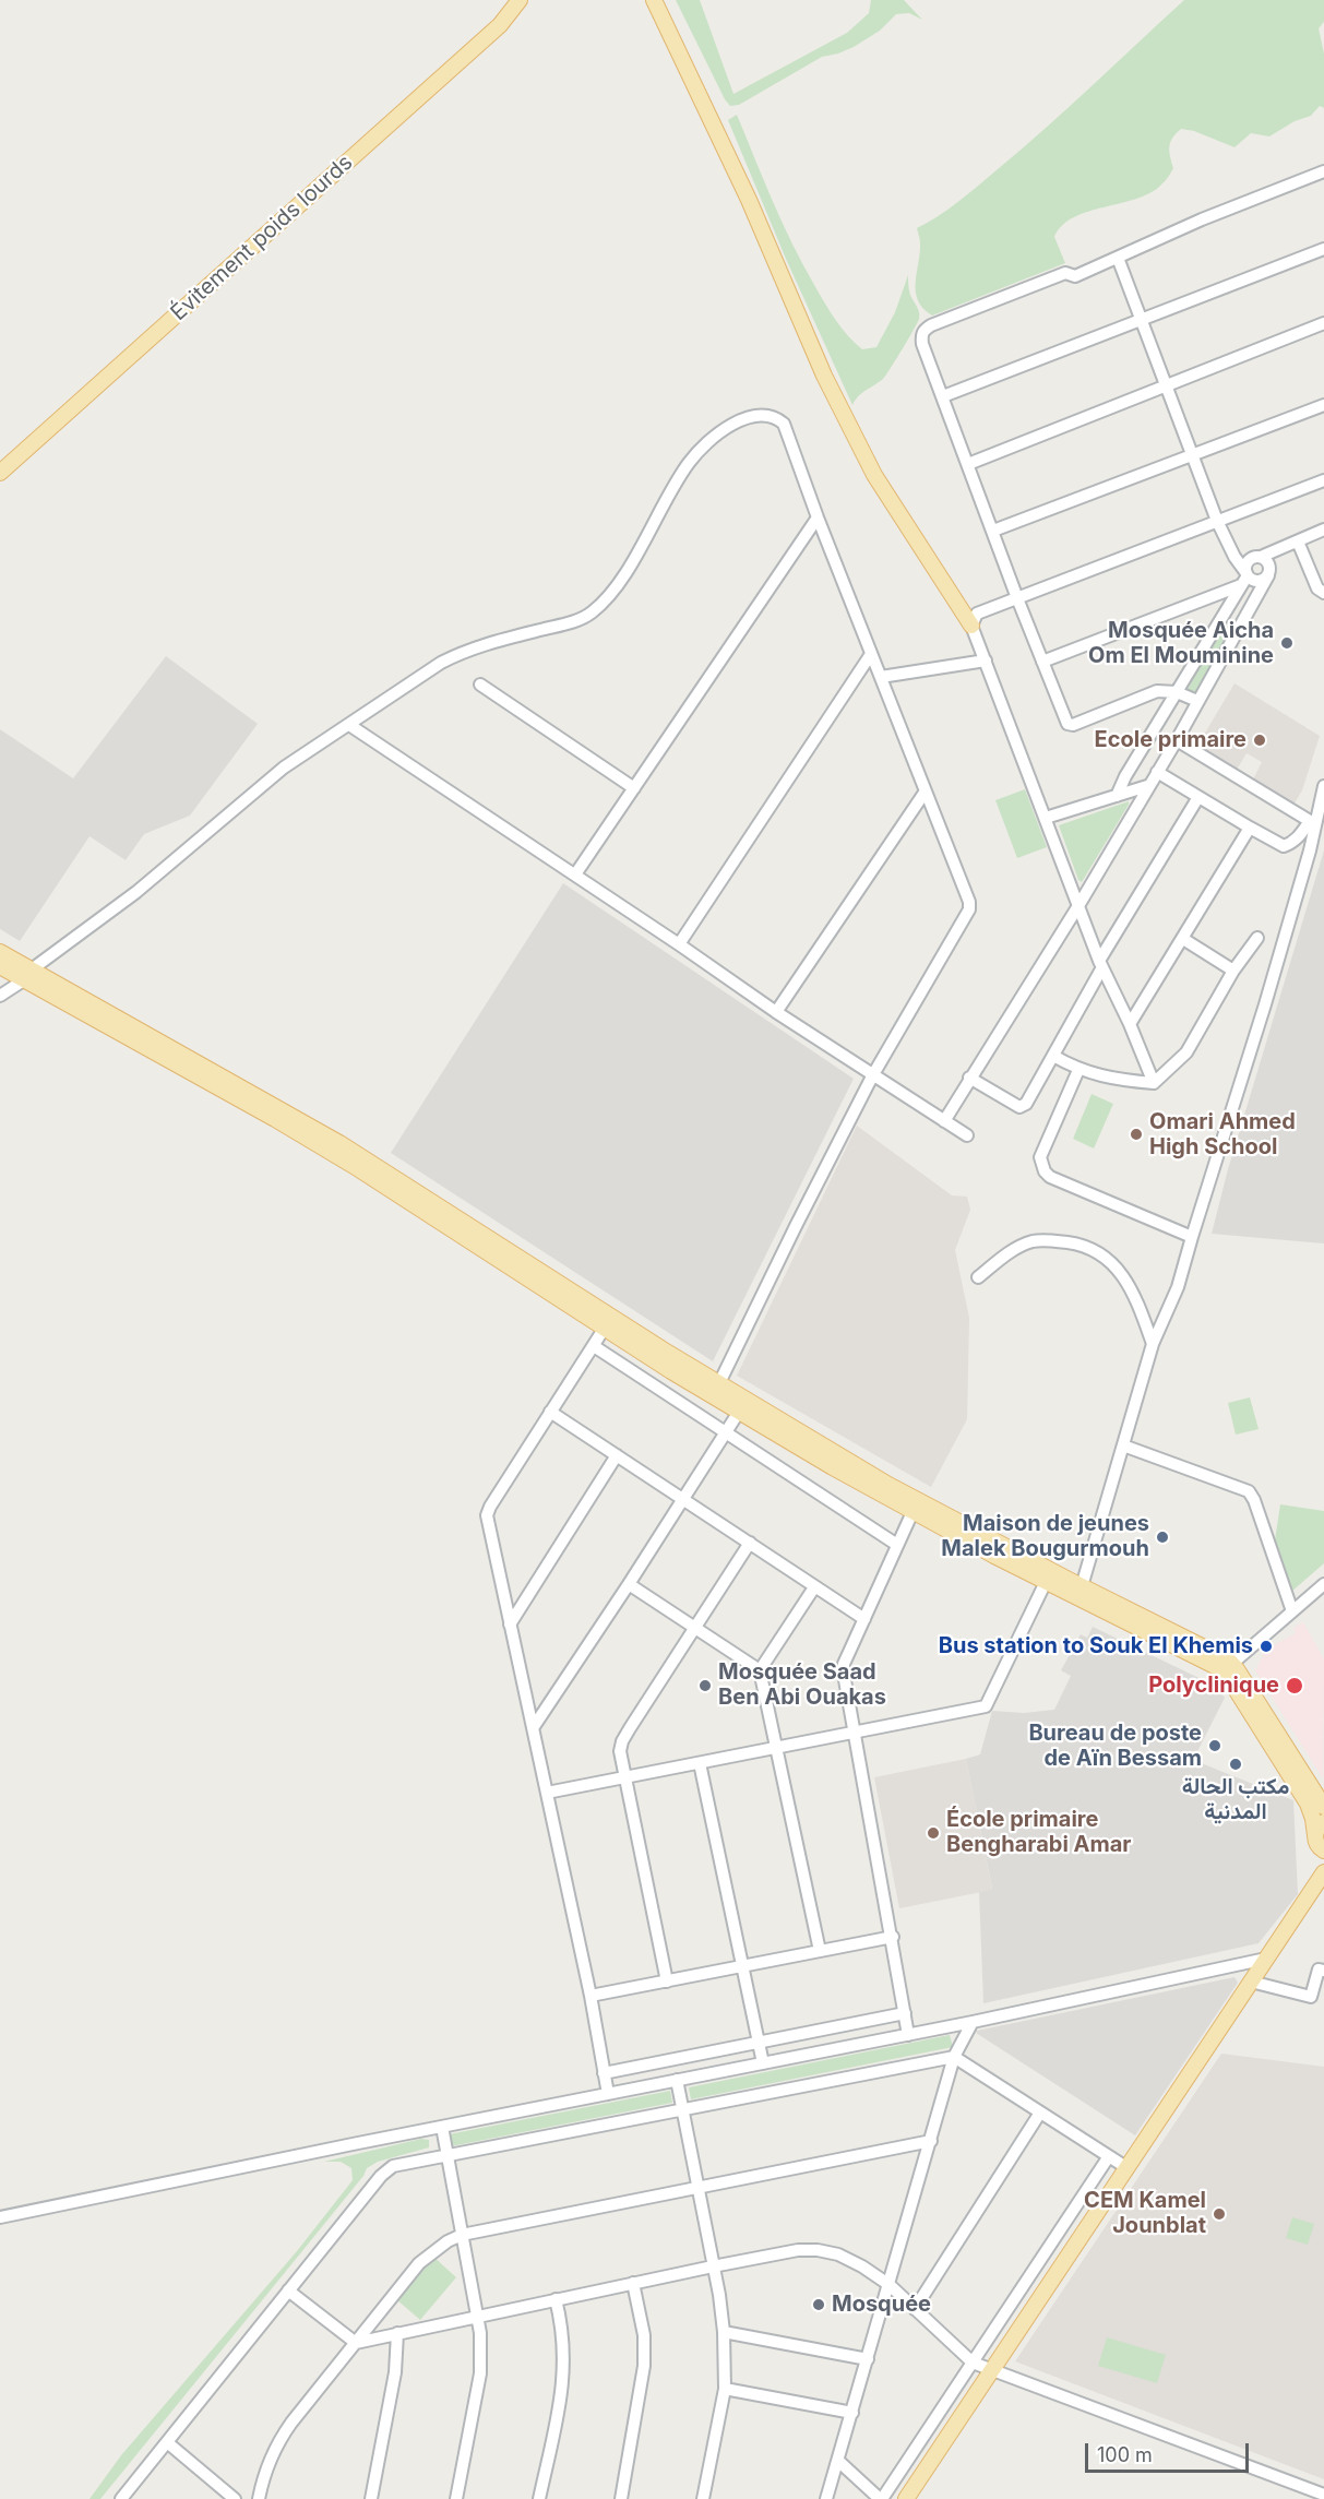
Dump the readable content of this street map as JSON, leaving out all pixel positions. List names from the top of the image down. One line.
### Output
{"streets":{"main road":["Évitement poids lourds"]},"places":["Mosquée Aicha Om El Mouminine","Ecole primaire","Omari Ahmed High School","Maison de jeunes Malek Bougurmouh","Bus station to Souk El Khemis","Mosquée Saad Ben Abi Ouakas","Polyclinique","Bureau de poste de Aïn Bessam","مكتب الحالة المدنية","École primaire Bengharabi Amar","CEM Kamel Jounblat","Mosquée"],"scale_bar":"100 m"}
